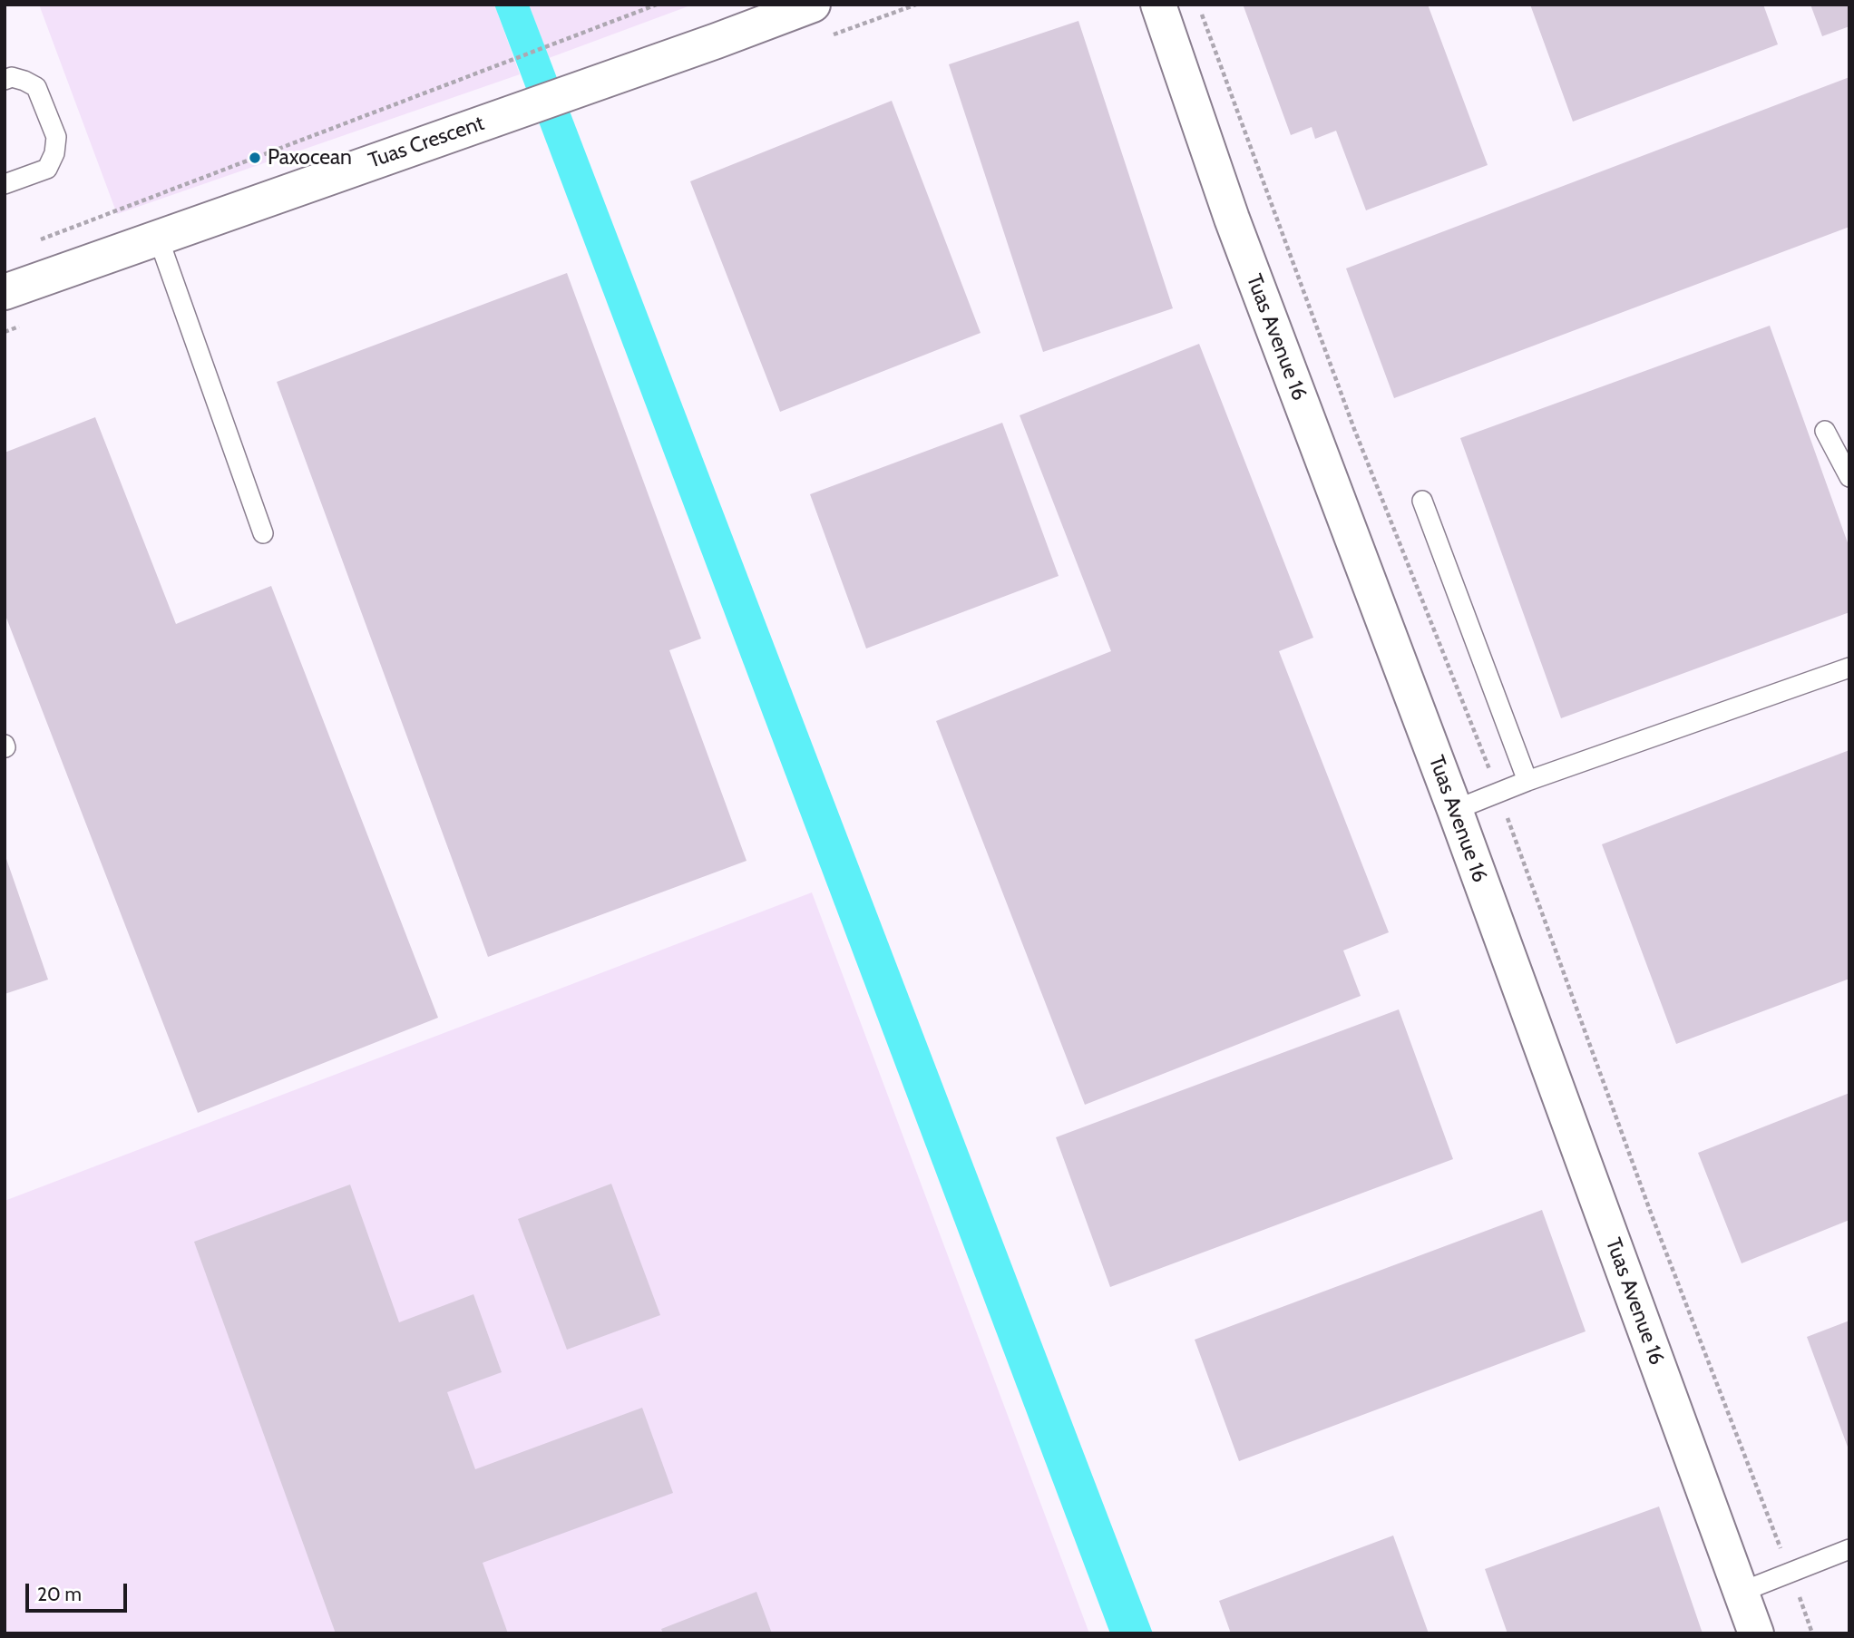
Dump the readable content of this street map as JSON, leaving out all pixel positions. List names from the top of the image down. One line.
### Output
{"streets":{"street":["Tuas Crescent","Tuas Avenue 16"]},"places":["Paxocean"],"scale_bar":"20 m"}
